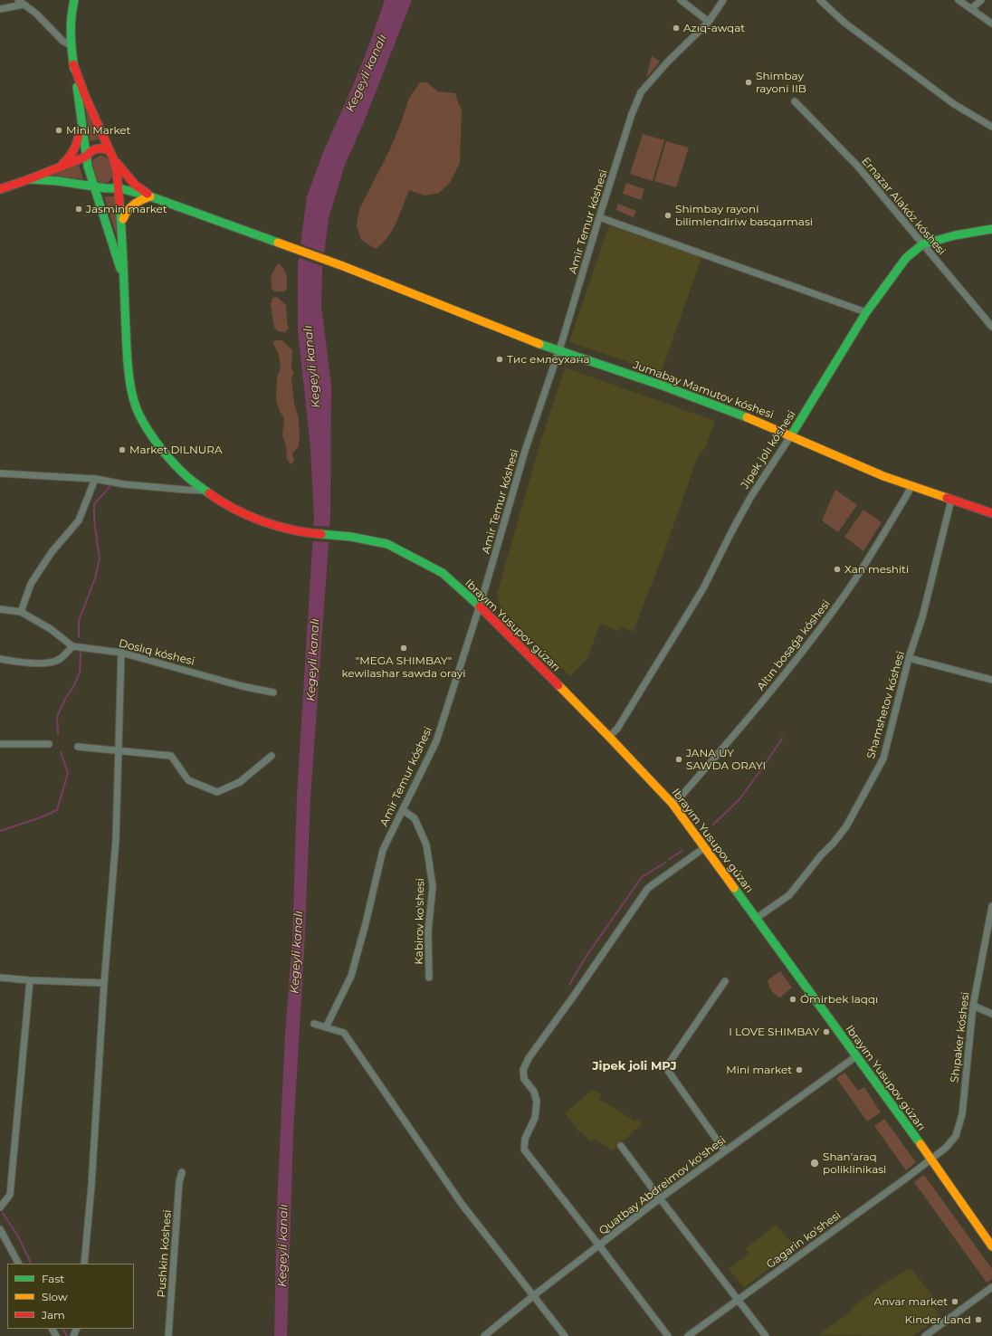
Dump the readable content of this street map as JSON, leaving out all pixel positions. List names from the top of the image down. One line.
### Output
{"streets":{"main road":["Jumabay Mamutov kóshesi","Jipek jolı kóshesi","Ibrayım Yusupov gúzarı"],"street":["Ernazar Alakóz kóshesi","Amir Temur kóshesi","Altın bosaǵa kóshesi","Doslıq kóshesi","Shamshetov kóshesi","Kabirov ko'shesi","Shıpaker kóshesi","Quatbay Abdreimov ko'shesi","Gagarin ko'shesi","Pushkin kóshesi"]},"crossings":[["Ernazar Alakóz kóshesi","Jipek jolı kóshesi"],["Amir Temur kóshesi","Jumabay Mamutov kóshesi"],["Amir Temur kóshesi","Ibrayım Yusupov gúzarı"],["Amir Temur kóshesi","Kabirov ko'shesi"],["Jumabay Mamutov kóshesi","Jipek jolı kóshesi"],["Jumabay Mamutov kóshesi","Altın bosaǵa kóshesi"],["Jumabay Mamutov kóshesi","Shamshetov kóshesi"],["Jipek jolı kóshesi","Ibrayım Yusupov gúzarı"],["Ibrayım Yusupov gúzarı","Altın bosaǵa kóshesi"],["Ibrayım Yusupov gúzarı","Shamshetov kóshesi"],["Ibrayım Yusupov gúzarı","Shıpaker kóshesi"],["Ibrayım Yusupov gúzarı","Quatbay Abdreimov ko'shesi"],["Ibrayım Yusupov gúzarı","Gagarin ko'shesi"],["Shıpaker kóshesi","Gagarin ko'shesi"]],"districts":["Jipek joli MPJ"],"water":["Kegeyli kanalı"],"places":["Azıq-awqat","Shimbay rayoni IIB","Mini Market","Jasmin market","Shimbay rayoni bilimlendiriw basqarmasi","Тис емлеухана","Market DILNURA","Xan meshiti","\"MEGA SHIMBAY\" kewilashar sawda orayi","JANA UY SAWDA ORAYI","Ómirbek laqqı","I LOVE SHIMBAY","Mini market","Shan'araq poliklinikasi","Anvar market","Kinder Land"],"legend":["Fast","Slow","Jam"]}
